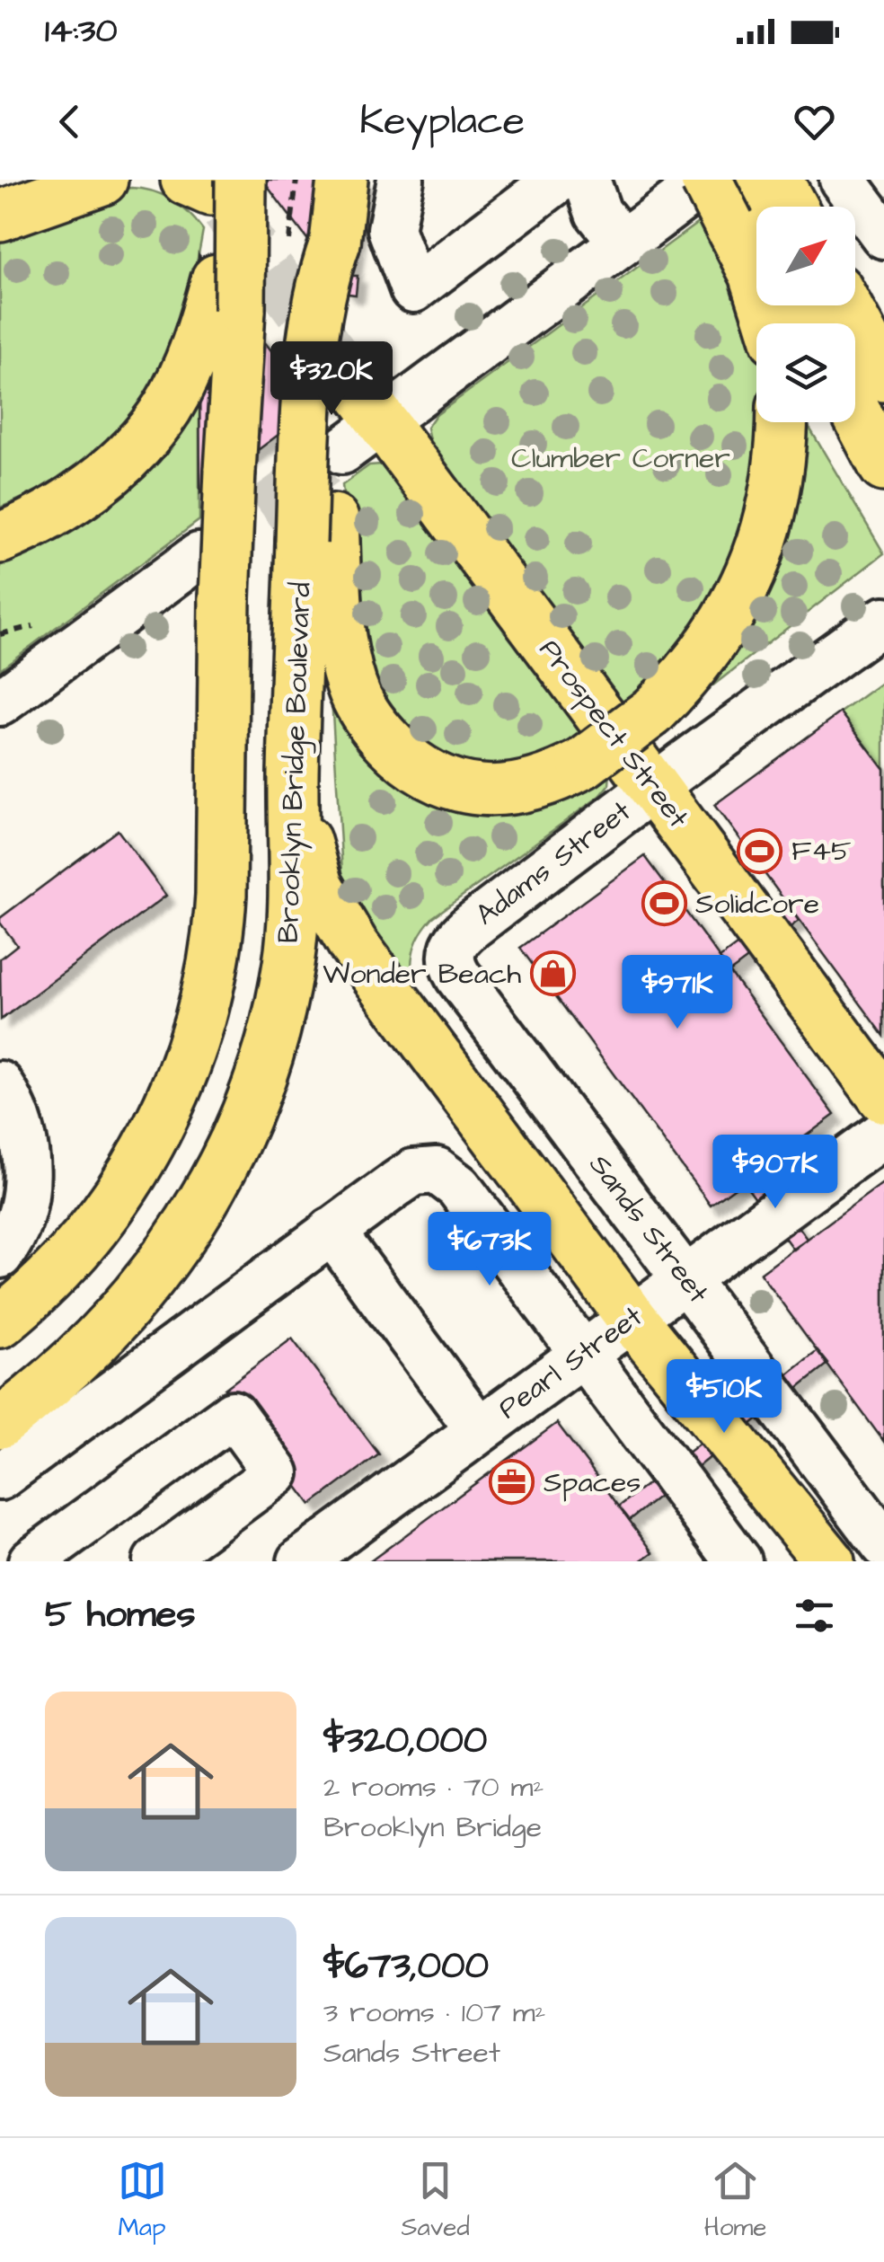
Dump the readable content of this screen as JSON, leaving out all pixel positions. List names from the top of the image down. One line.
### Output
{"streets":{"main road":["Prospect Street","Brooklyn Bridge Boulevard"],"street":["Adams Street","Sands Street","Pearl Street"]},"crossings":[["Prospect Street","Adams Street"],["Adams Street","Sands Street"],["Sands Street","Pearl Street"]],"parks":["Clumber Corner"],"places":{"sports":["F45","Solidcore"],"shop":["Wonder Beach"],"office":["Spaces"]},"north":"top right","page":{"status":"14:30","header":"Keyplace","price":["$320K","$971K","$907K","$673K","$510K"],"heading":"5 homes","list":[{"name":"$320,000","note":"2 rooms · 70 m² · Brooklyn Bridge"},{"name":"$673,000","note":"3 rooms · 107 m² · Sands Street"}],"tabs":["Map","Saved","Home"]}}
